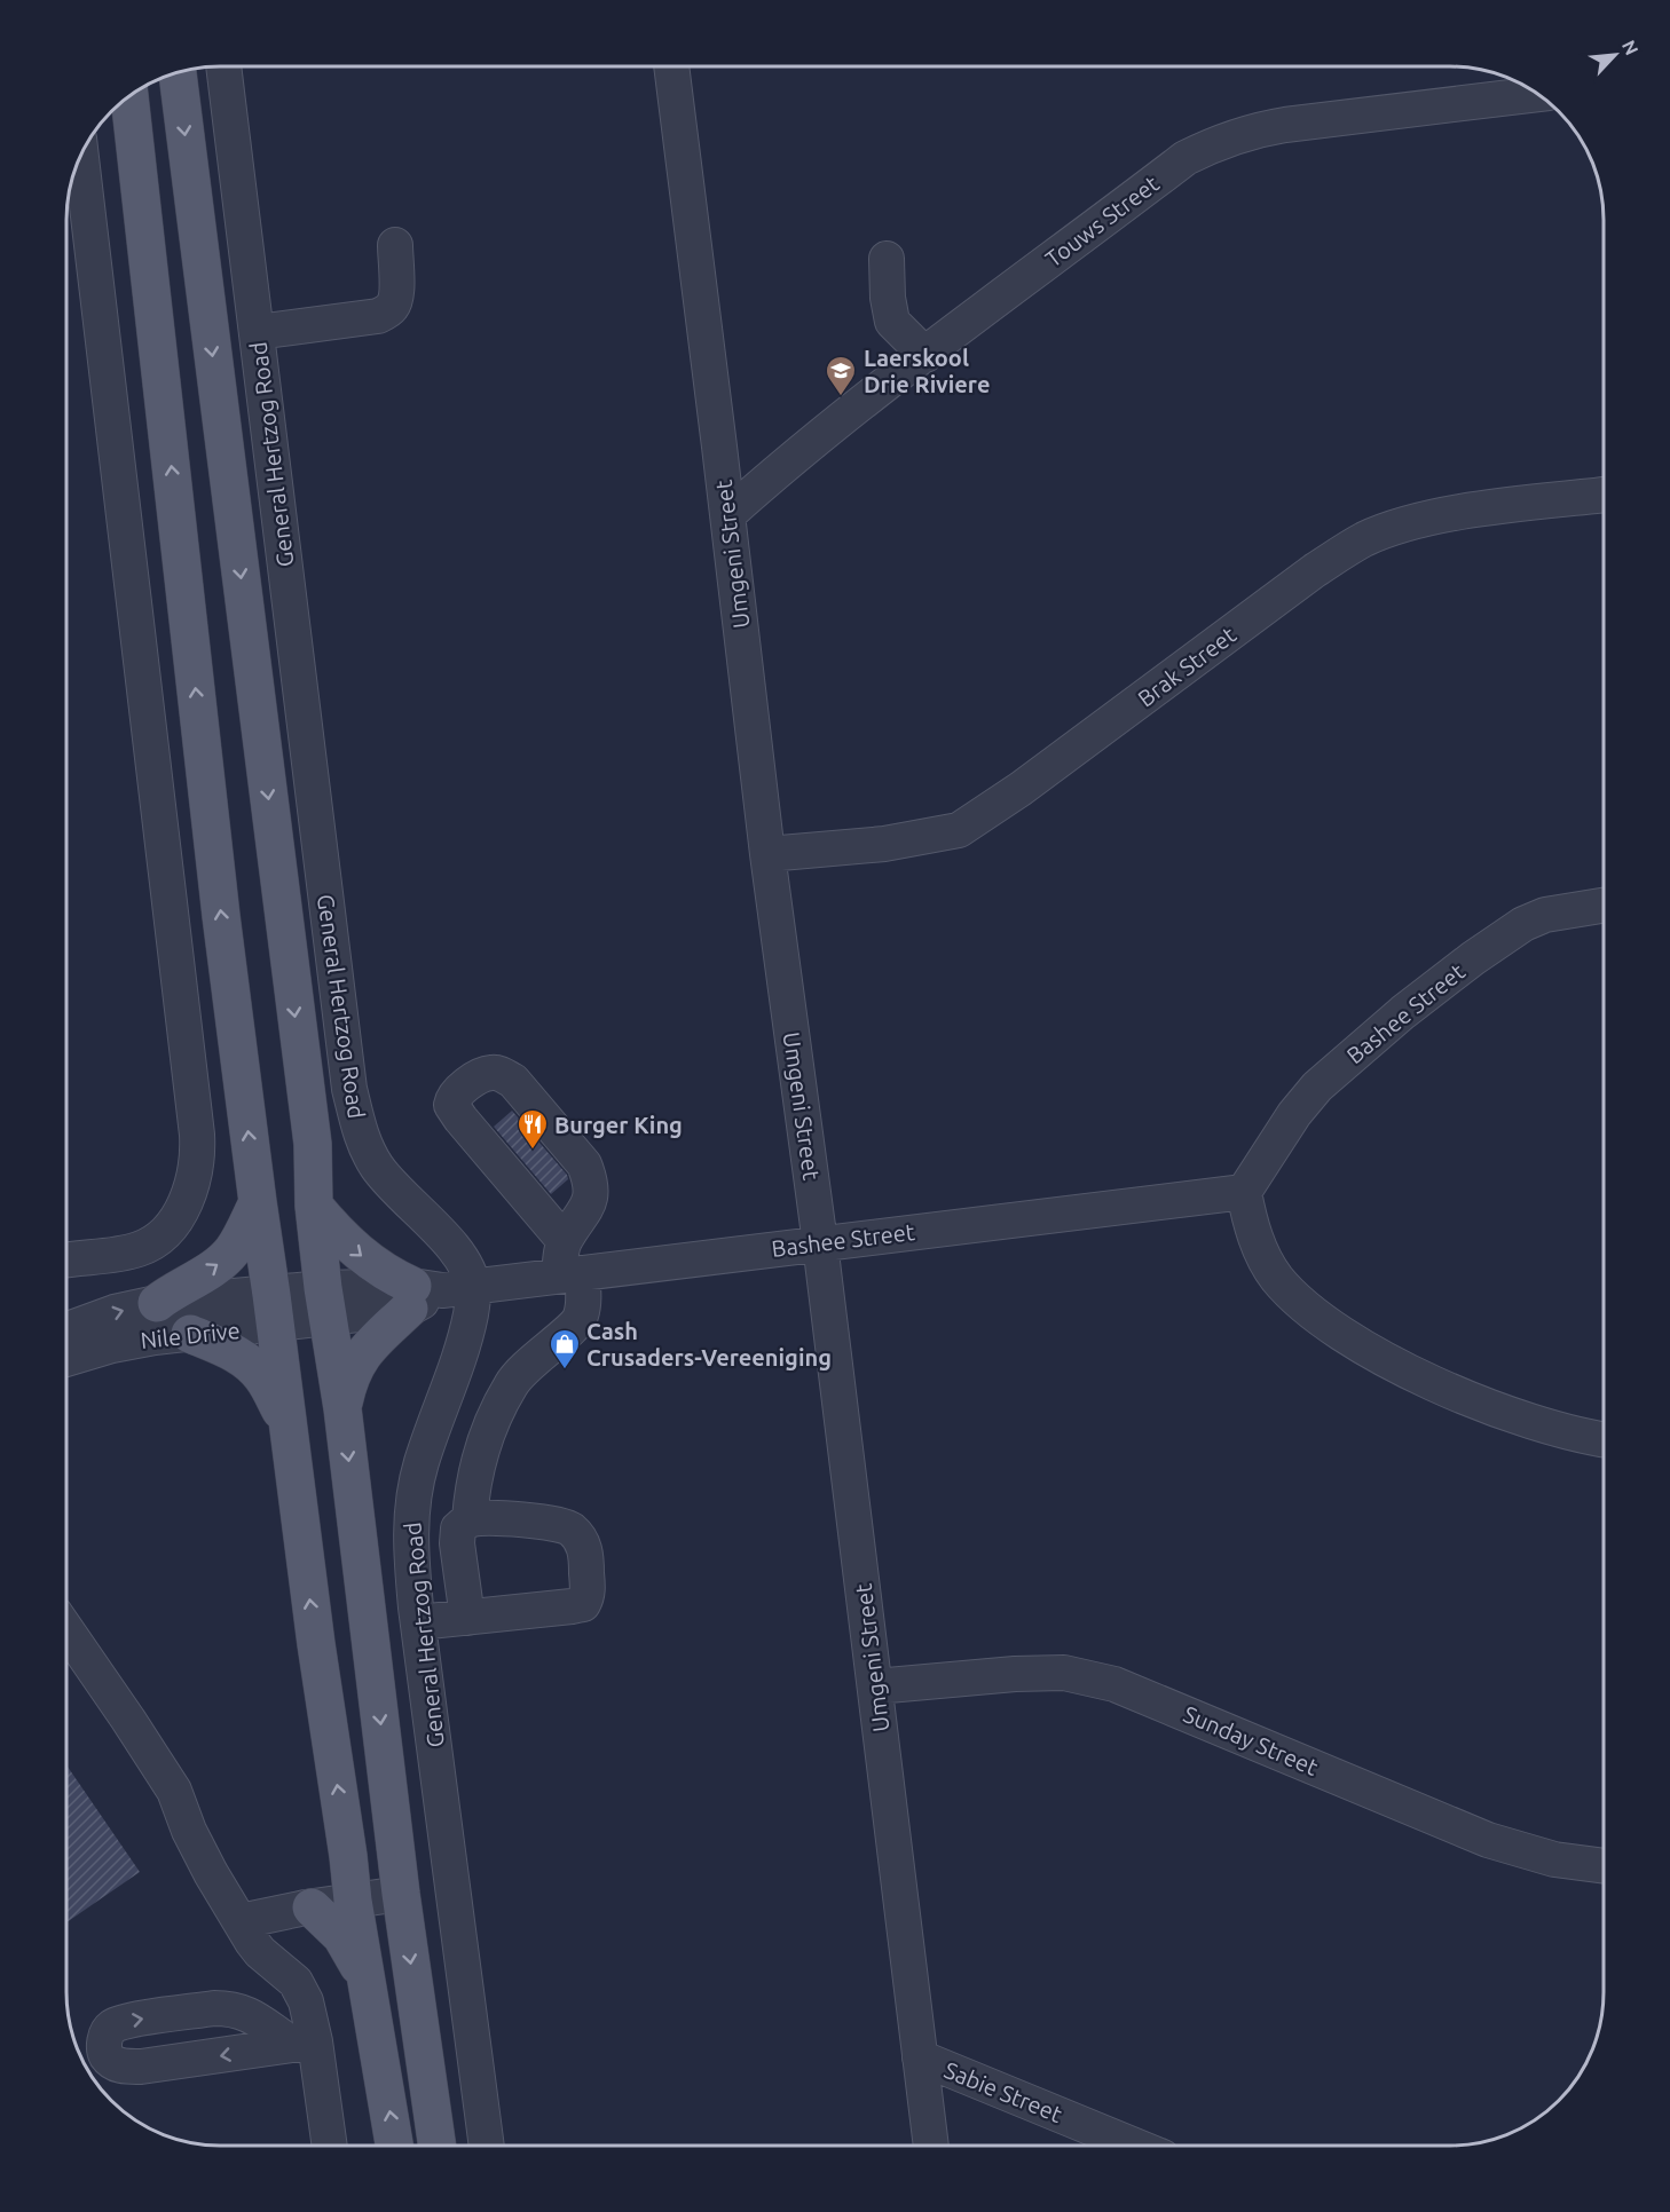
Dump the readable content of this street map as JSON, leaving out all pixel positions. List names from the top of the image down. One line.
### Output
{"streets":{"main road":["General Hertzog Road"],"street":["Touws Street","Umgeni Street","Brak Street","Bashee Street","Nile Drive","Sunday Street","Sabie Street"]},"crossings":[["Touws Street","Umgeni Street"],["General Hertzog Road","Bashee Street"],["General Hertzog Road","Nile Drive"],["Umgeni Street","Brak Street"],["Umgeni Street","Bashee Street"],["Umgeni Street","Sunday Street"],["Umgeni Street","Sabie Street"],["Bashee Street","Nile Drive"]],"places":{"school or university":["Laerskool Drie Riviere"],"restaurant":["Burger King"],"shop":["Cash Crusaders-Vereeniging"]},"north":"top right"}
